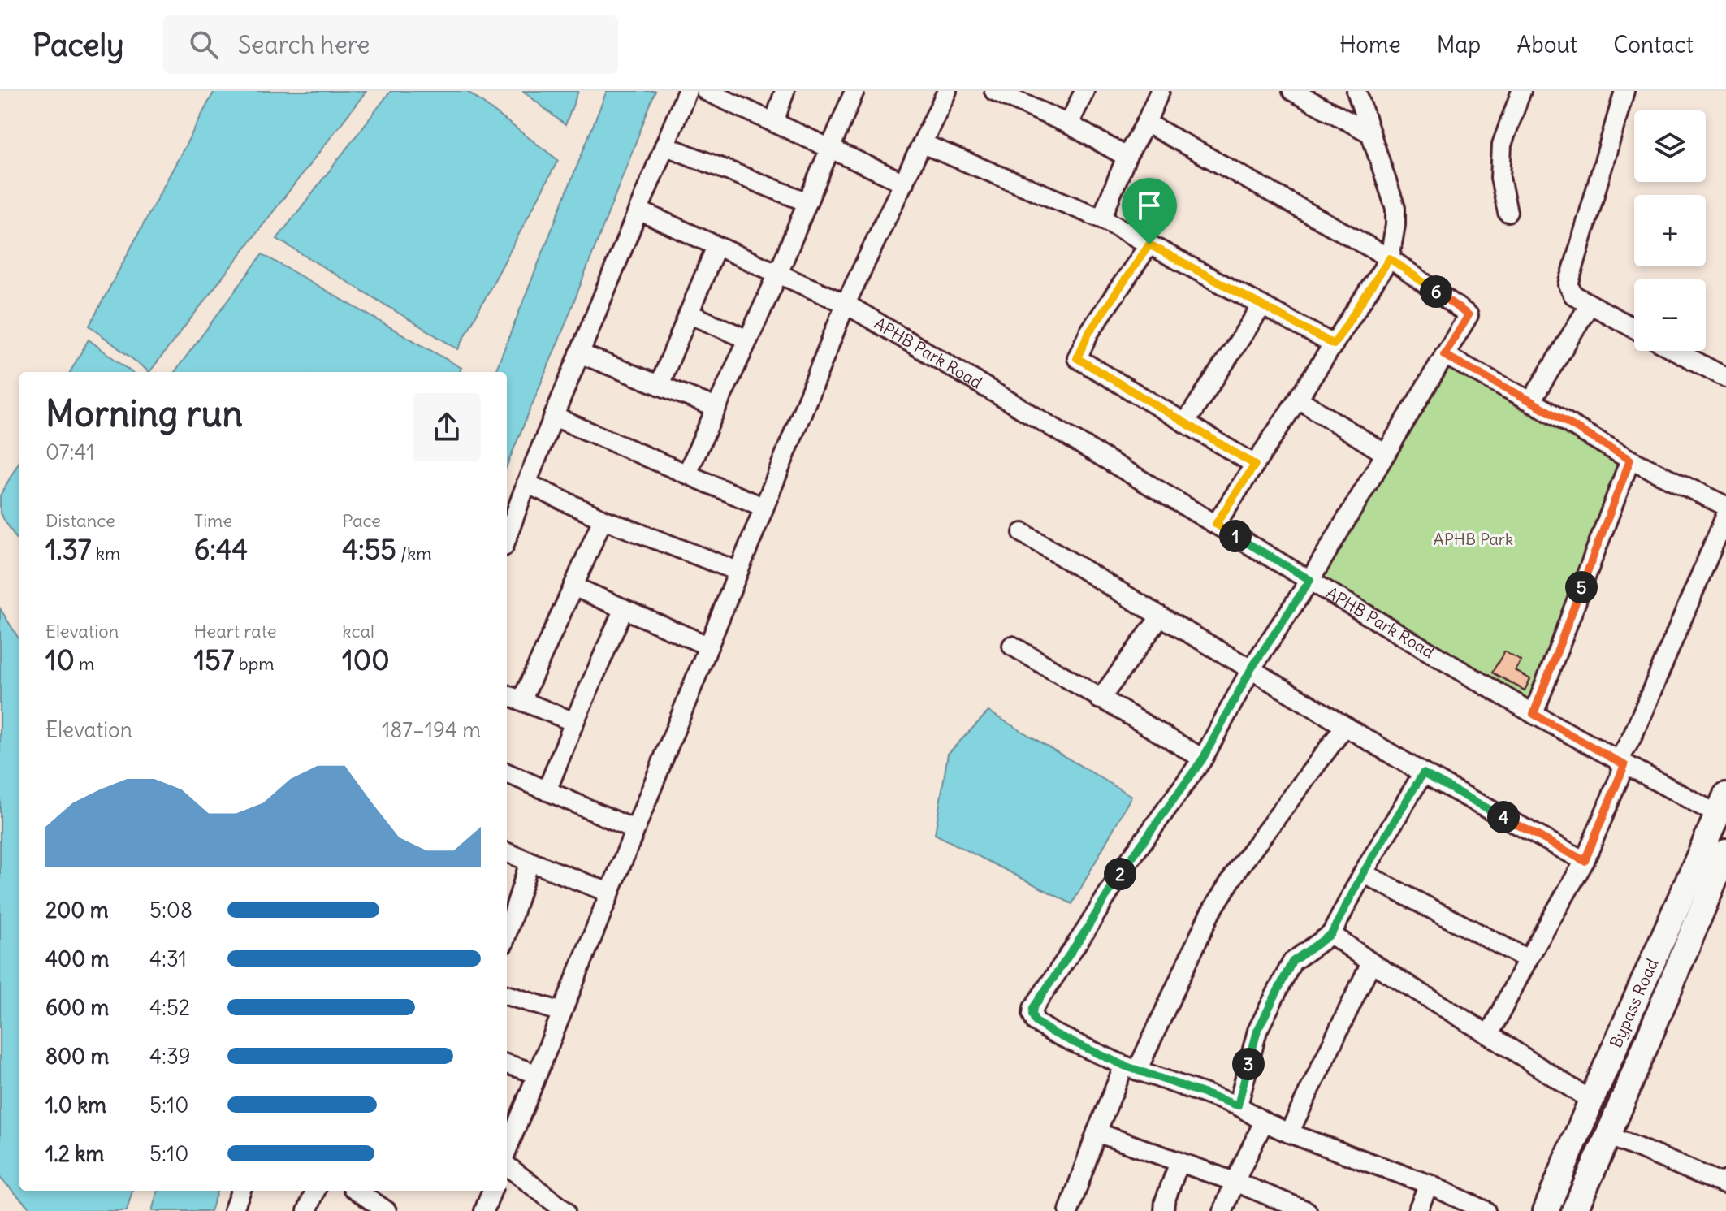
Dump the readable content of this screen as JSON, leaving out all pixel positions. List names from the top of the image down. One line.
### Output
{"streets":{"main road":["Bypass Road"],"street":["APHB Park Road"]},"crossings":[["APHB Park Road","Bypass Road"]],"parks":["APHB Park"],"page":{"header":"Pacely","search":"Search here","nav":["Home","Map","About","Contact"],"map_buttons":["+","−"],"pins":["6","1","5","4","2","3"],"heading":["Morning run","07:41"],"stats":[["Distance","1.37 km"],["Time","6:44"],["Pace","4:55 /km"],["Elevation","10 m"],["Heart rate","157 bpm"],["kcal","100"]],"chart":["Elevation","187–194 m"],"list":[{"name":"200 m","note":"5:08"},{"name":"400 m","note":"4:31"},{"name":"600 m","note":"4:52"},{"name":"800 m","note":"4:39"},{"name":"1.0 km","note":"5:10"},{"name":"1.2 km","note":"5:10"}]}}
